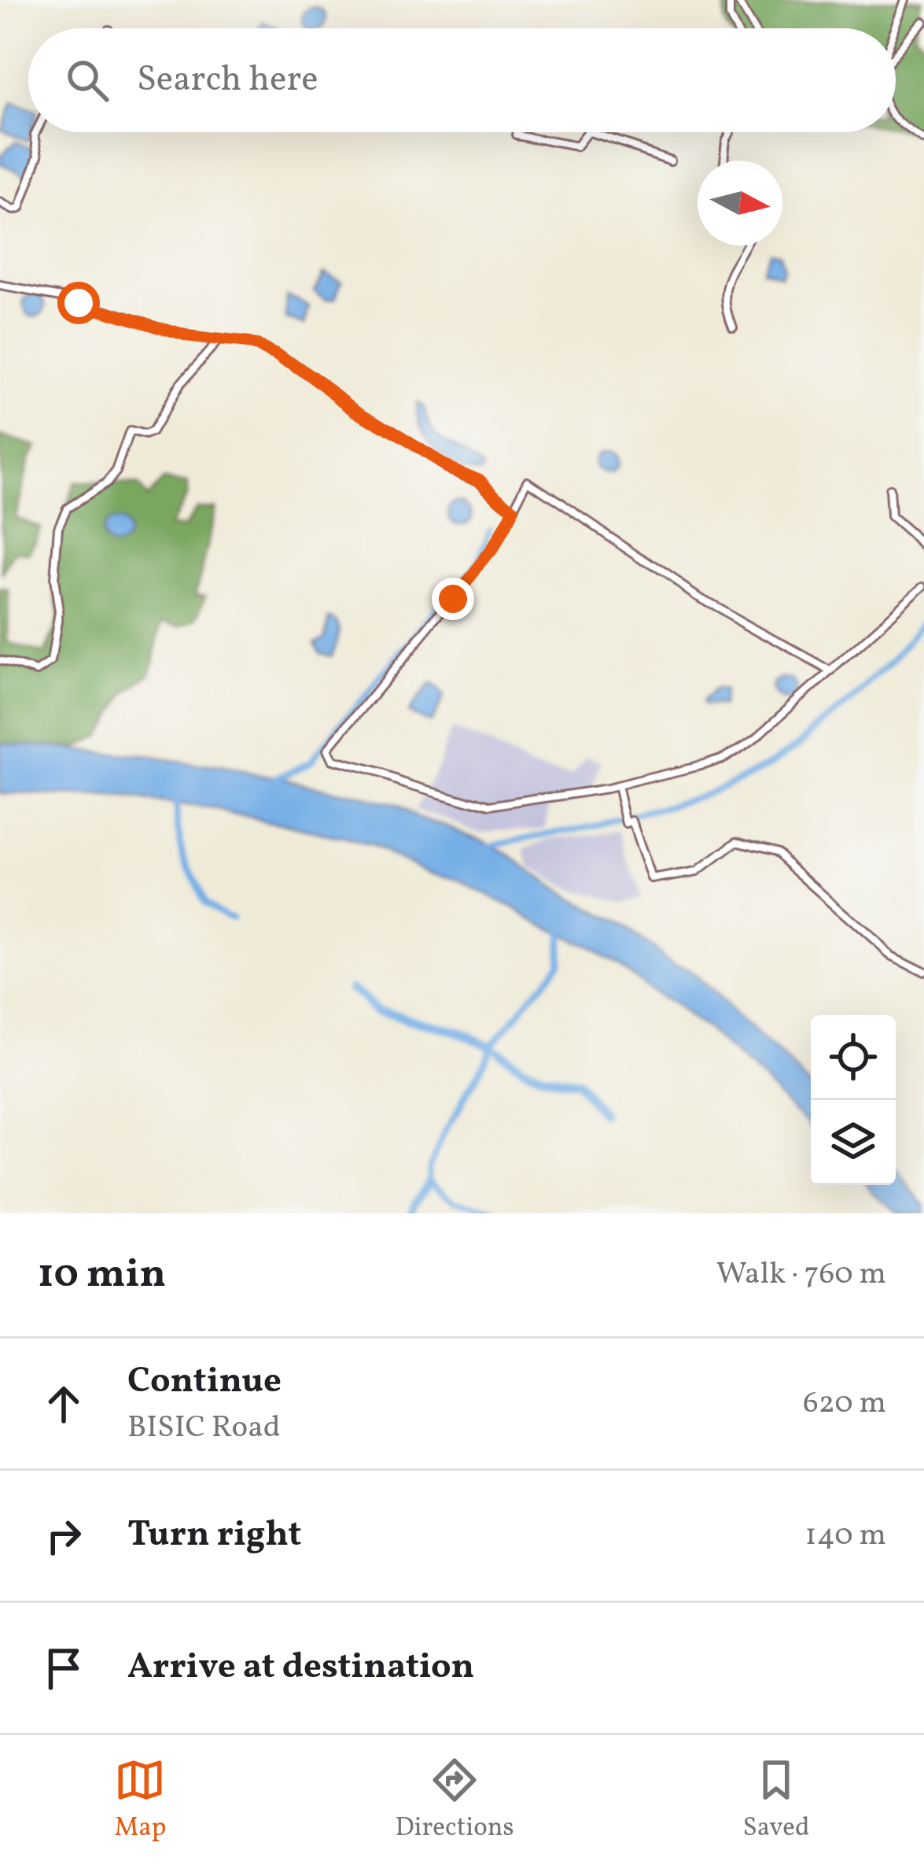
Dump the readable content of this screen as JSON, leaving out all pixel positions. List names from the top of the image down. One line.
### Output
{"north":"right","page":{"search":"Search here","heading":["10 min","Walk · 760 m"],"list":[["Continue","BISIC Road","620 m"],["Turn right","140 m"],"Arrive at destination"],"nav":["Map","Directions","Saved"]}}
